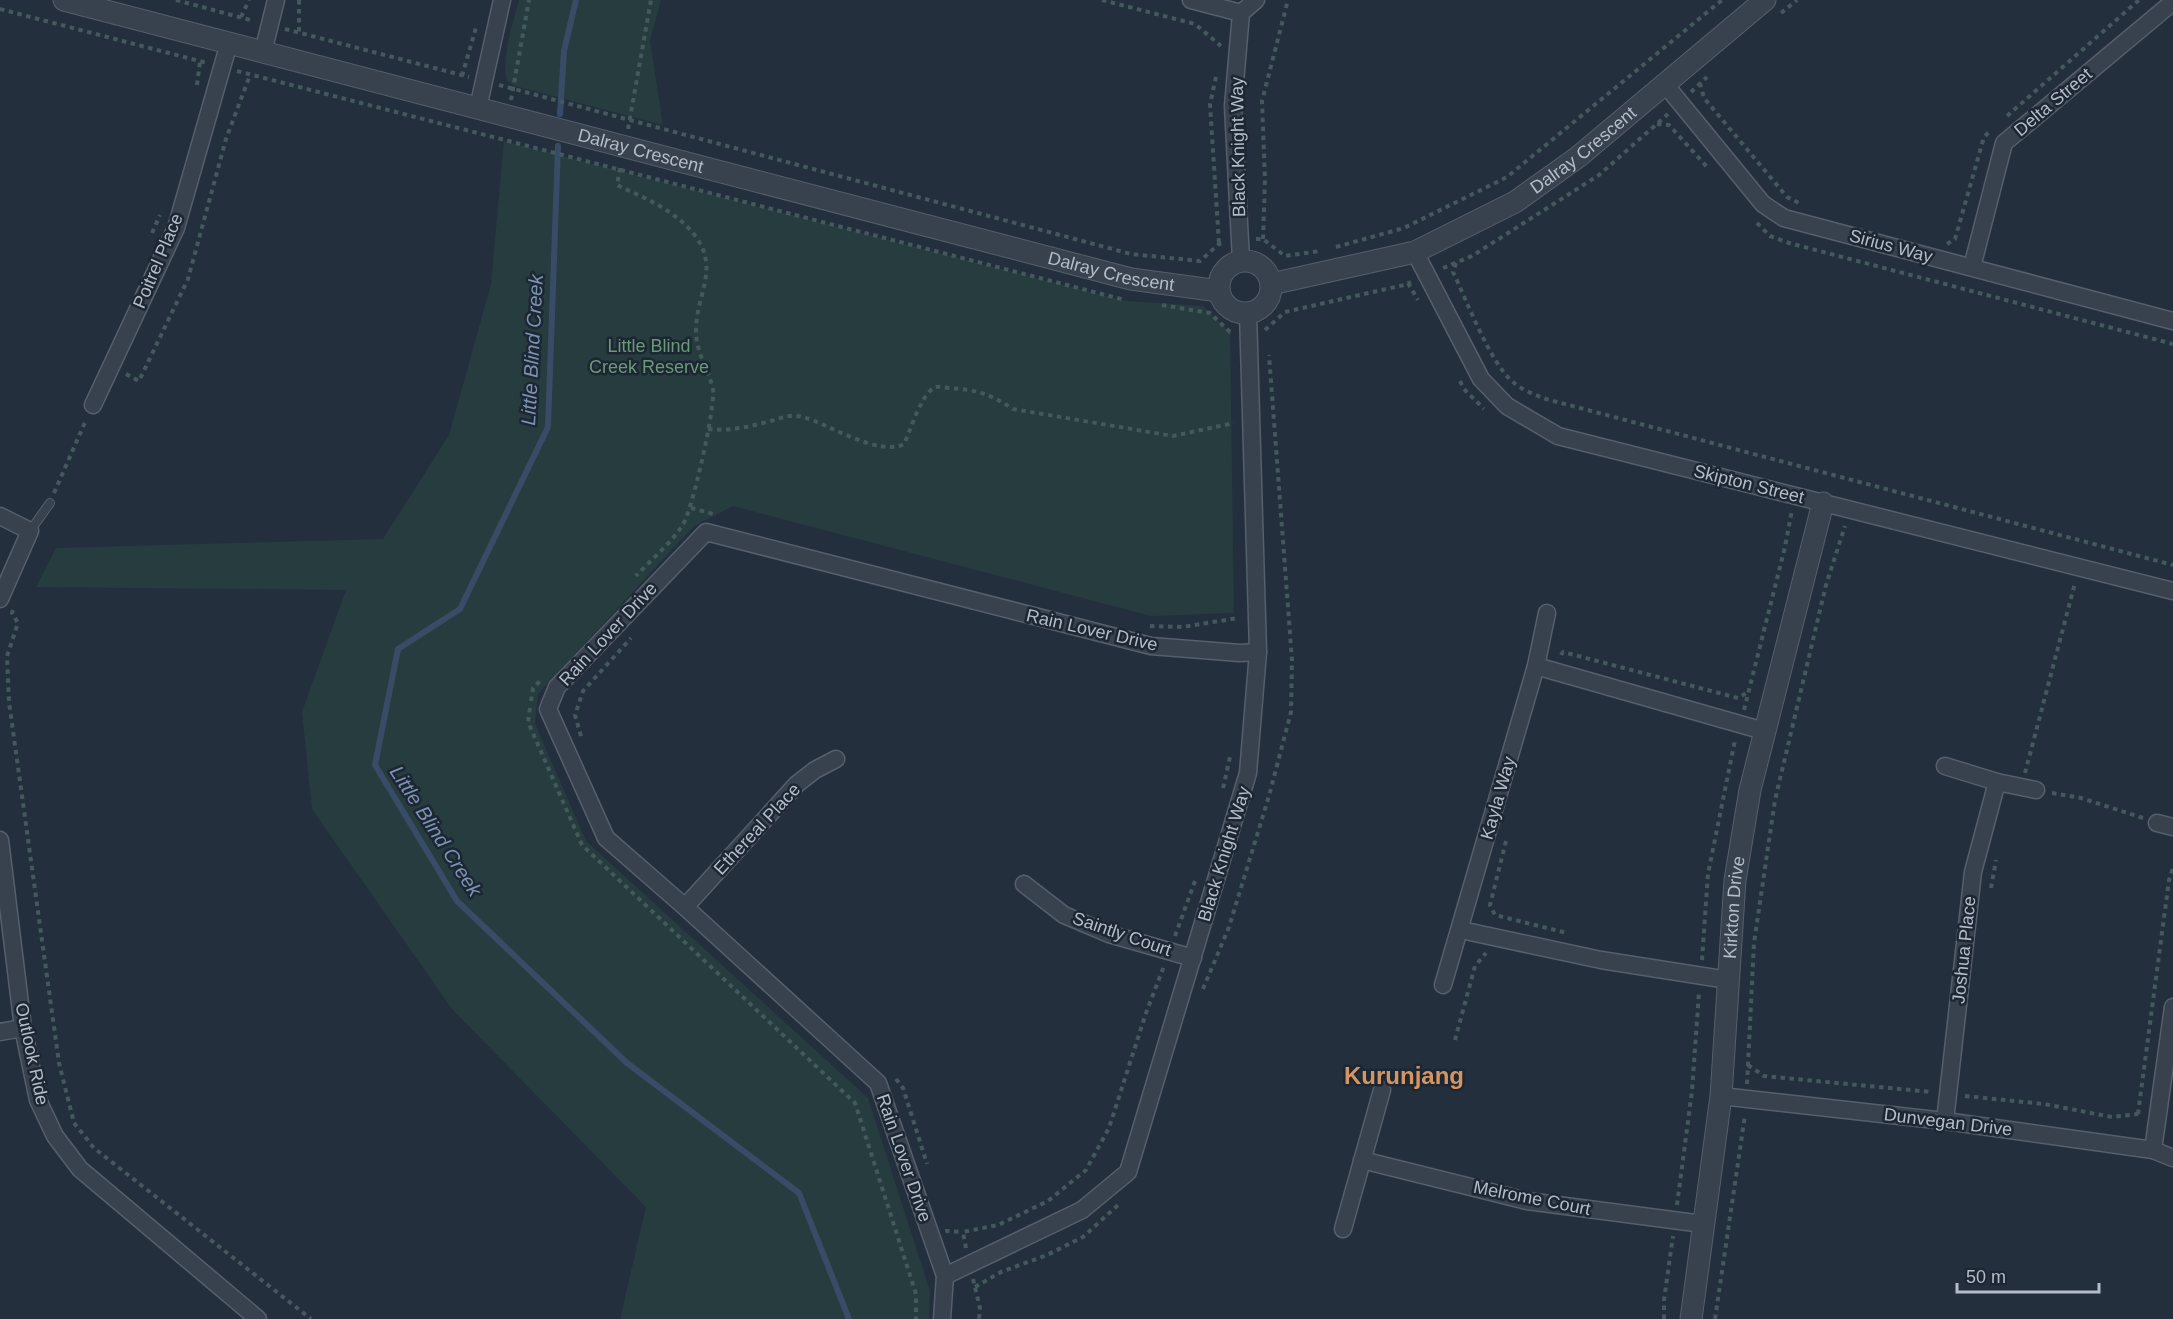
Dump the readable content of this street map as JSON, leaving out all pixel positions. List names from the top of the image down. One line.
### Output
{"streets":{"street":["Delta Street","Black Knight Way","Dalray Crescent","Sirius Way","Poitrel Place","Skipton Street","Rain Lover Drive","Kayla Way","Ethereal Place","Kirkton Drive","Saintly Court","Joshua Place","Outlook Ride","Dunvegan Drive","Melrome Court"]},"crossings":[["Delta Street","Sirius Way"],["Black Knight Way","Dalray Crescent"],["Black Knight Way","Rain Lover Drive"],["Black Knight Way","Saintly Court"],["Dalray Crescent","Sirius Way"],["Dalray Crescent","Poitrel Place"],["Dalray Crescent","Skipton Street"],["Skipton Street","Kirkton Drive"],["Rain Lover Drive","Ethereal Place"],["Kirkton Drive","Dunvegan Drive"],["Kirkton Drive","Melrome Court"],["Joshua Place","Dunvegan Drive"]],"districts":["Kurunjang"],"water":["Little Blind Creek"],"parks":["Little Blind Creek Reserve"],"scale_bar":"50 m"}
